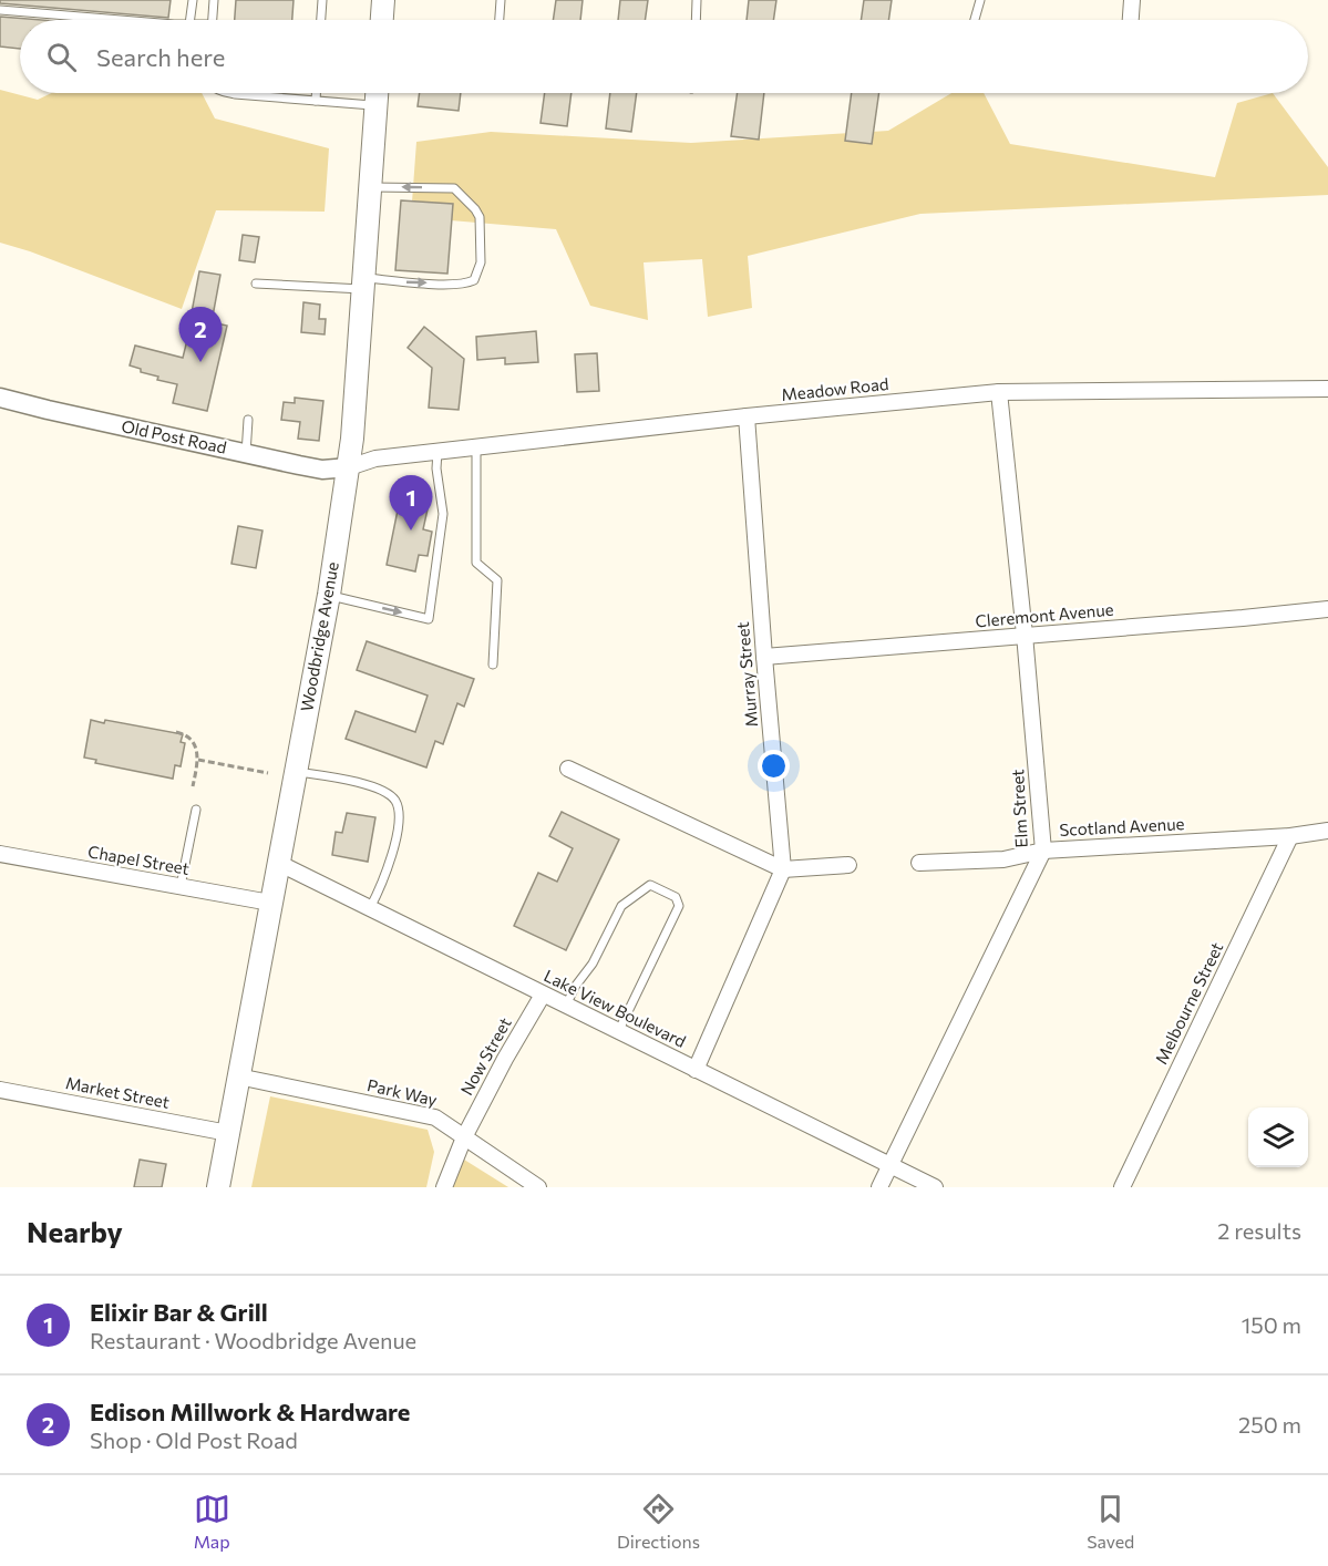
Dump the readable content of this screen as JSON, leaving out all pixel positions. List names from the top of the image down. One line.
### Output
{"streets":{"main road":["Woodbridge Avenue"],"street":["Meadow Road","Old Post Road","Cleremont Avenue","Murray Street","Elm Street","Scotland Avenue","Chapel Street","Melbourne Street","Lake View Boulevard","Now Street","Market Street","Park Way"]},"crossings":[["Meadow Road","Old Post Road"],["Meadow Road","Woodbridge Avenue"],["Meadow Road","Murray Street"],["Meadow Road","Elm Street"],["Old Post Road","Woodbridge Avenue"],["Cleremont Avenue","Murray Street"],["Cleremont Avenue","Elm Street"],["Woodbridge Avenue","Chapel Street"],["Woodbridge Avenue","Lake View Boulevard"],["Woodbridge Avenue","Market Street"],["Woodbridge Avenue","Park Way"],["Murray Street","Lake View Boulevard"],["Elm Street","Scotland Avenue"],["Elm Street","Lake View Boulevard"],["Scotland Avenue","Melbourne Street"],["Lake View Boulevard","Now Street"],["Now Street","Park Way"]],"page":{"search":"Search here","pins":["2","1"],"heading":["Nearby","2 results"],"list":[{"mark":"1","name":"Elixir Bar & Grill","note":"Restaurant · Woodbridge Avenue","value":"150 m"},{"mark":"2","name":"Edison Millwork & Hardware","note":"Shop · Old Post Road","value":"250 m"}],"nav":["Map","Directions","Saved"]}}
